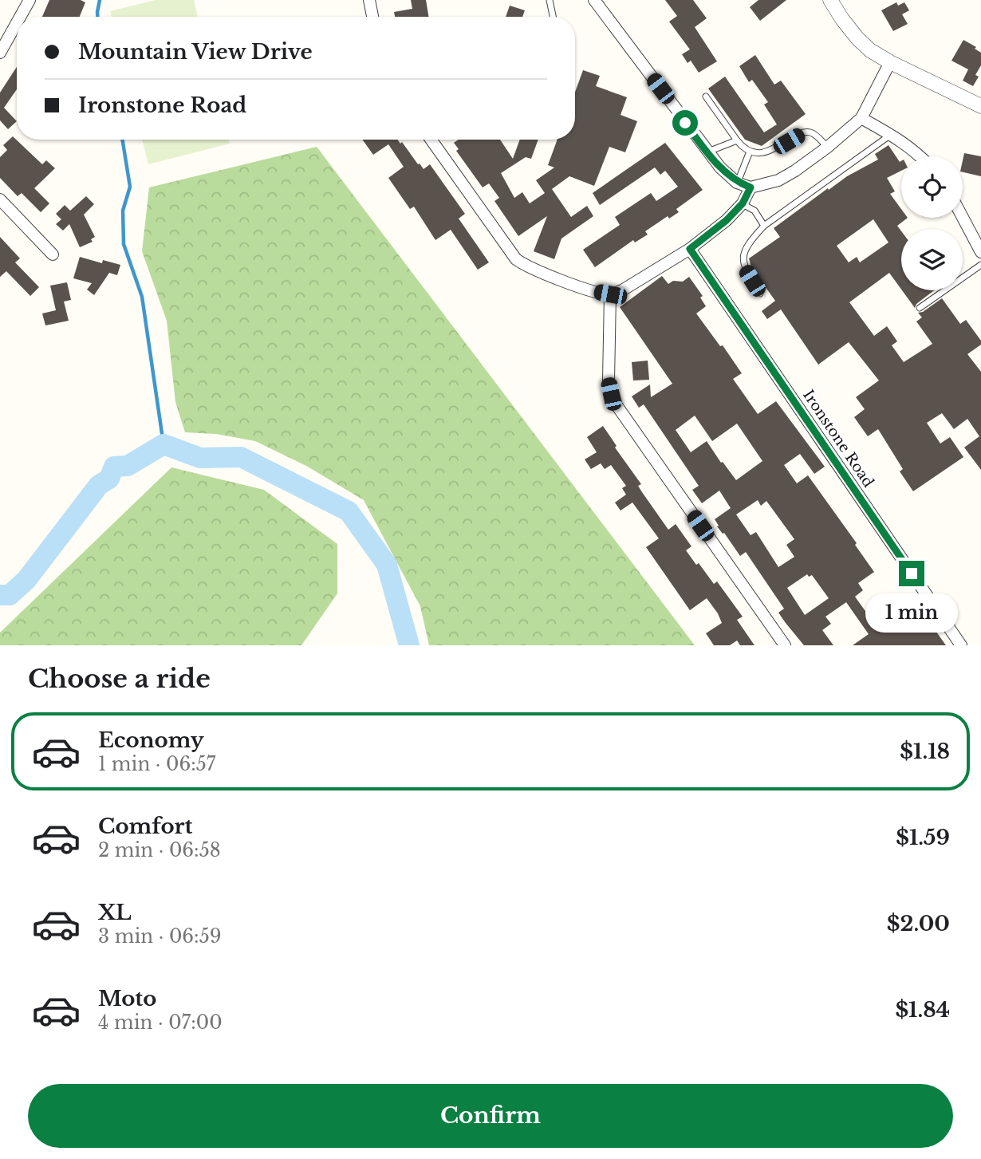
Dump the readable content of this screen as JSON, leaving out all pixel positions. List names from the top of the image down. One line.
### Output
{"streets":{"street":["Ironstone Road"]},"page":{"banner":["Mountain View Drive","Ironstone Road"],"bubble":"1 min","heading":"Choose a ride","list":[{"name":"Economy","note":"1 min · 06:57","value":"$1.18"},{"name":"Comfort","note":"2 min · 06:58","value":"$1.59"},{"name":"XL","note":"3 min · 06:59","value":"$2.00"},{"name":"Moto","note":"4 min · 07:00","value":"$1.84"}],"buttons":"Confirm"}}
